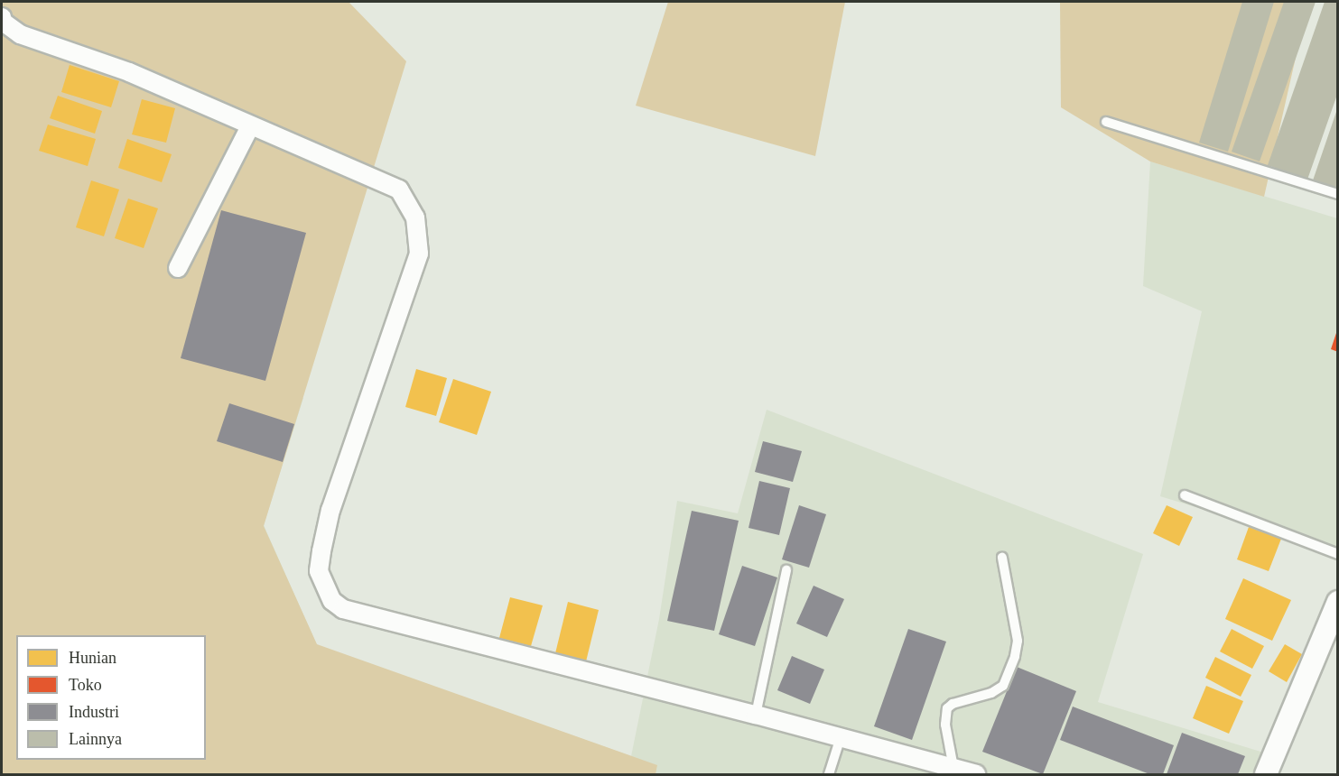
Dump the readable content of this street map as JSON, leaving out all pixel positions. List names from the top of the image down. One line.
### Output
{"legend":["Hunian","Toko","Industri","Lainnya"]}
